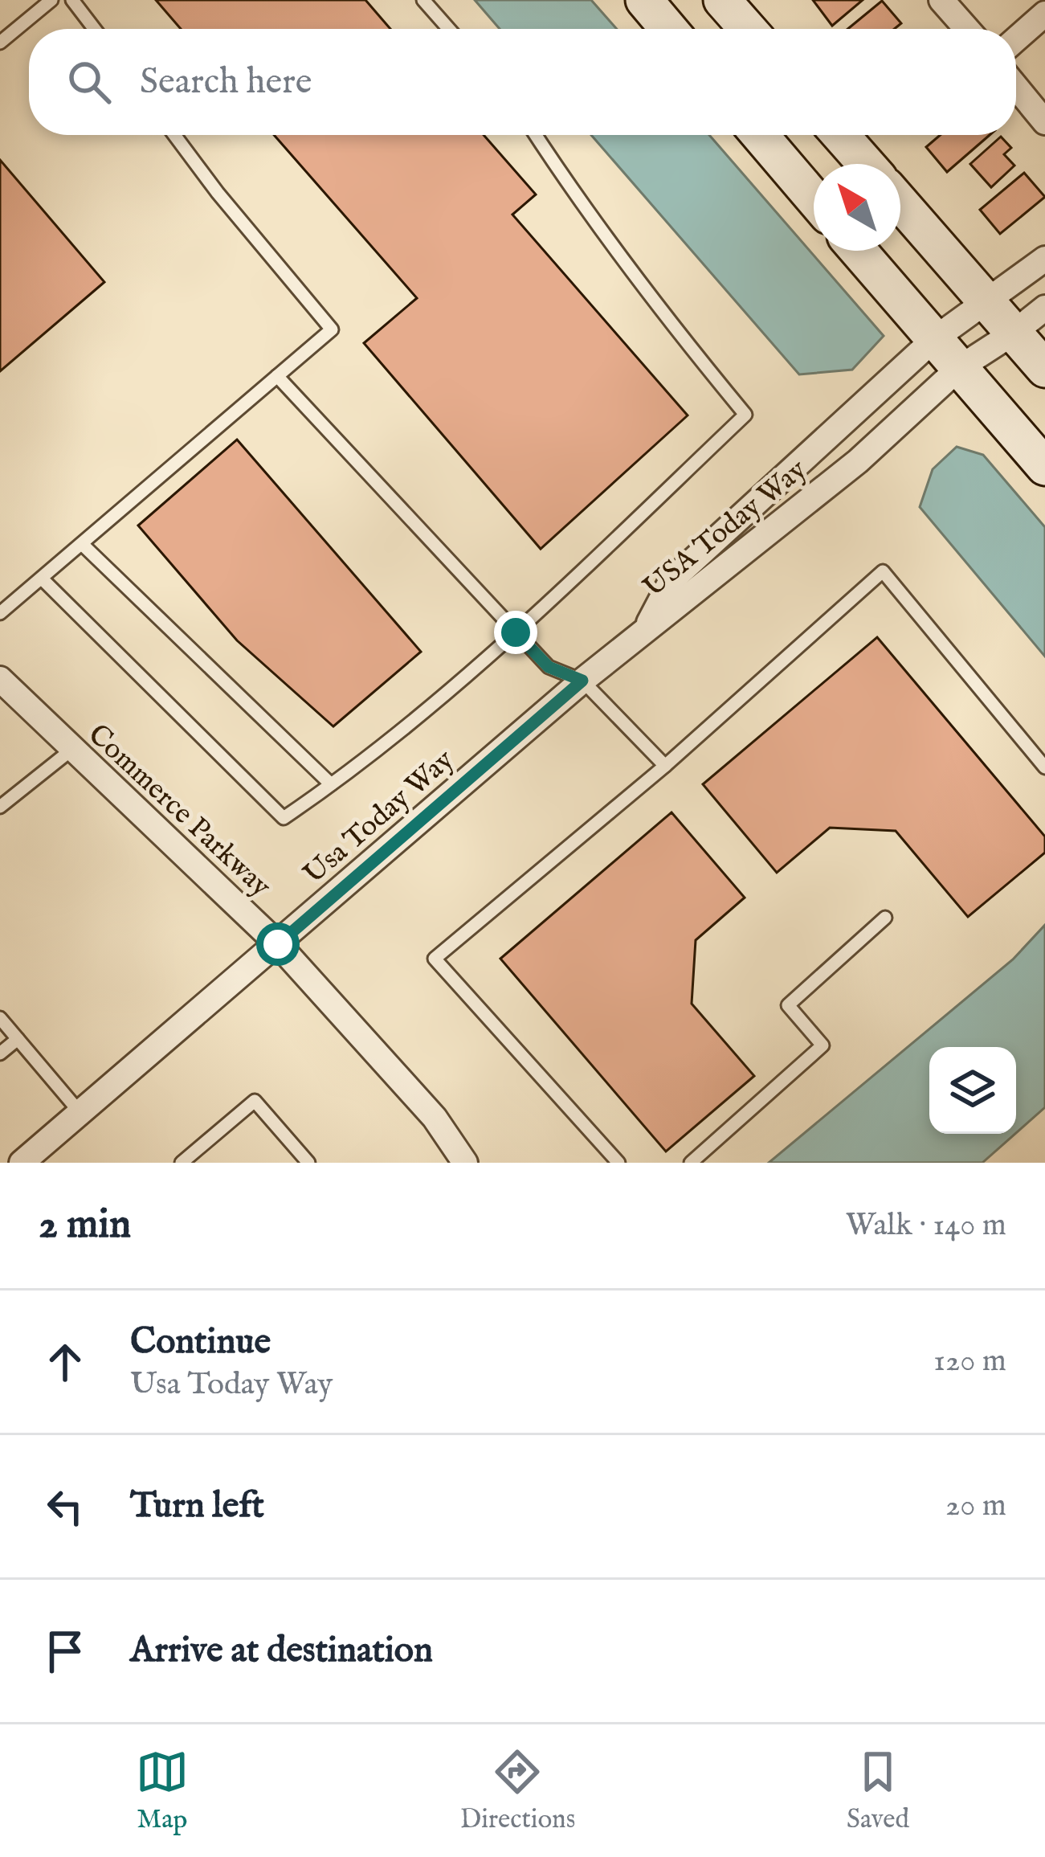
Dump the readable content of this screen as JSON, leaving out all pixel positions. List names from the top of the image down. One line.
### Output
{"streets":{"street":["USA Today Way","Commerce Parkway","Usa Today Way"]},"crossings":[["USA Today Way","Usa Today Way"],["Commerce Parkway","Usa Today Way"]],"north":"top left","page":{"search":"Search here","heading":["2 min","Walk · 140 m"],"list":[["Continue","Usa Today Way","120 m"],["Turn left","20 m"],"Arrive at destination"],"nav":["Map","Directions","Saved"]}}
